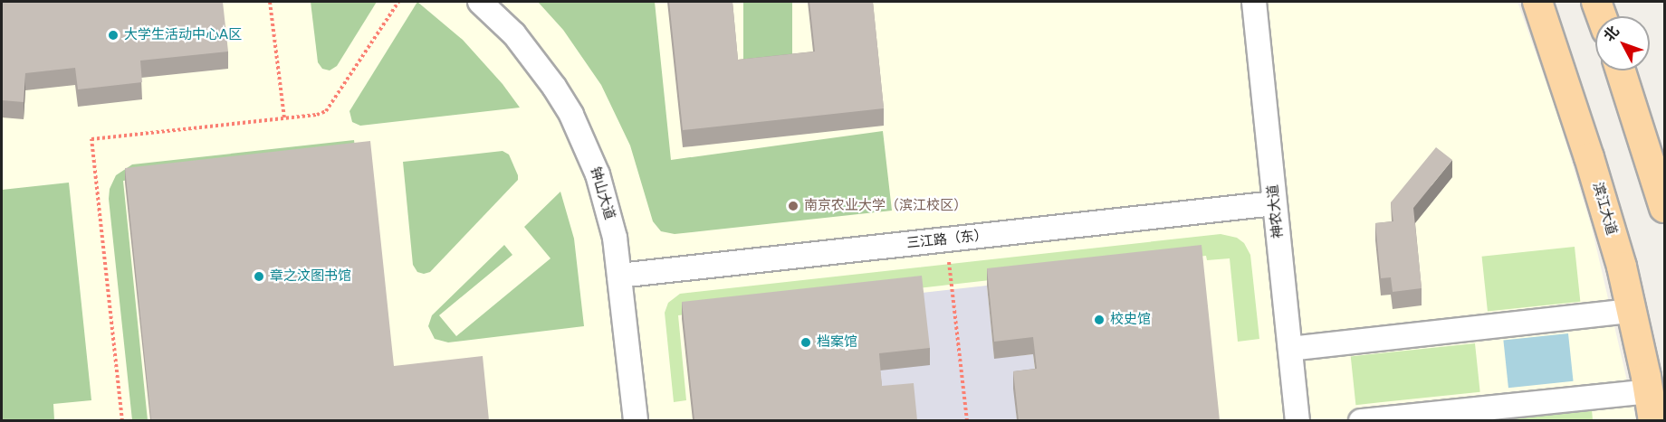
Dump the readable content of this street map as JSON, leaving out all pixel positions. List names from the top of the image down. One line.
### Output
{"streets":{"main road":["滨江大道"],"lane":["钟山大道","神农大道","三江路（东）"]},"crossings":[["钟山大道","三江路（东）"],["神农大道","三江路（东）"]],"places":["大学生活动中心A区","南京农业大学（滨江校区）","章之汶图书馆","校史馆","档案馆"],"north":"top left"}
